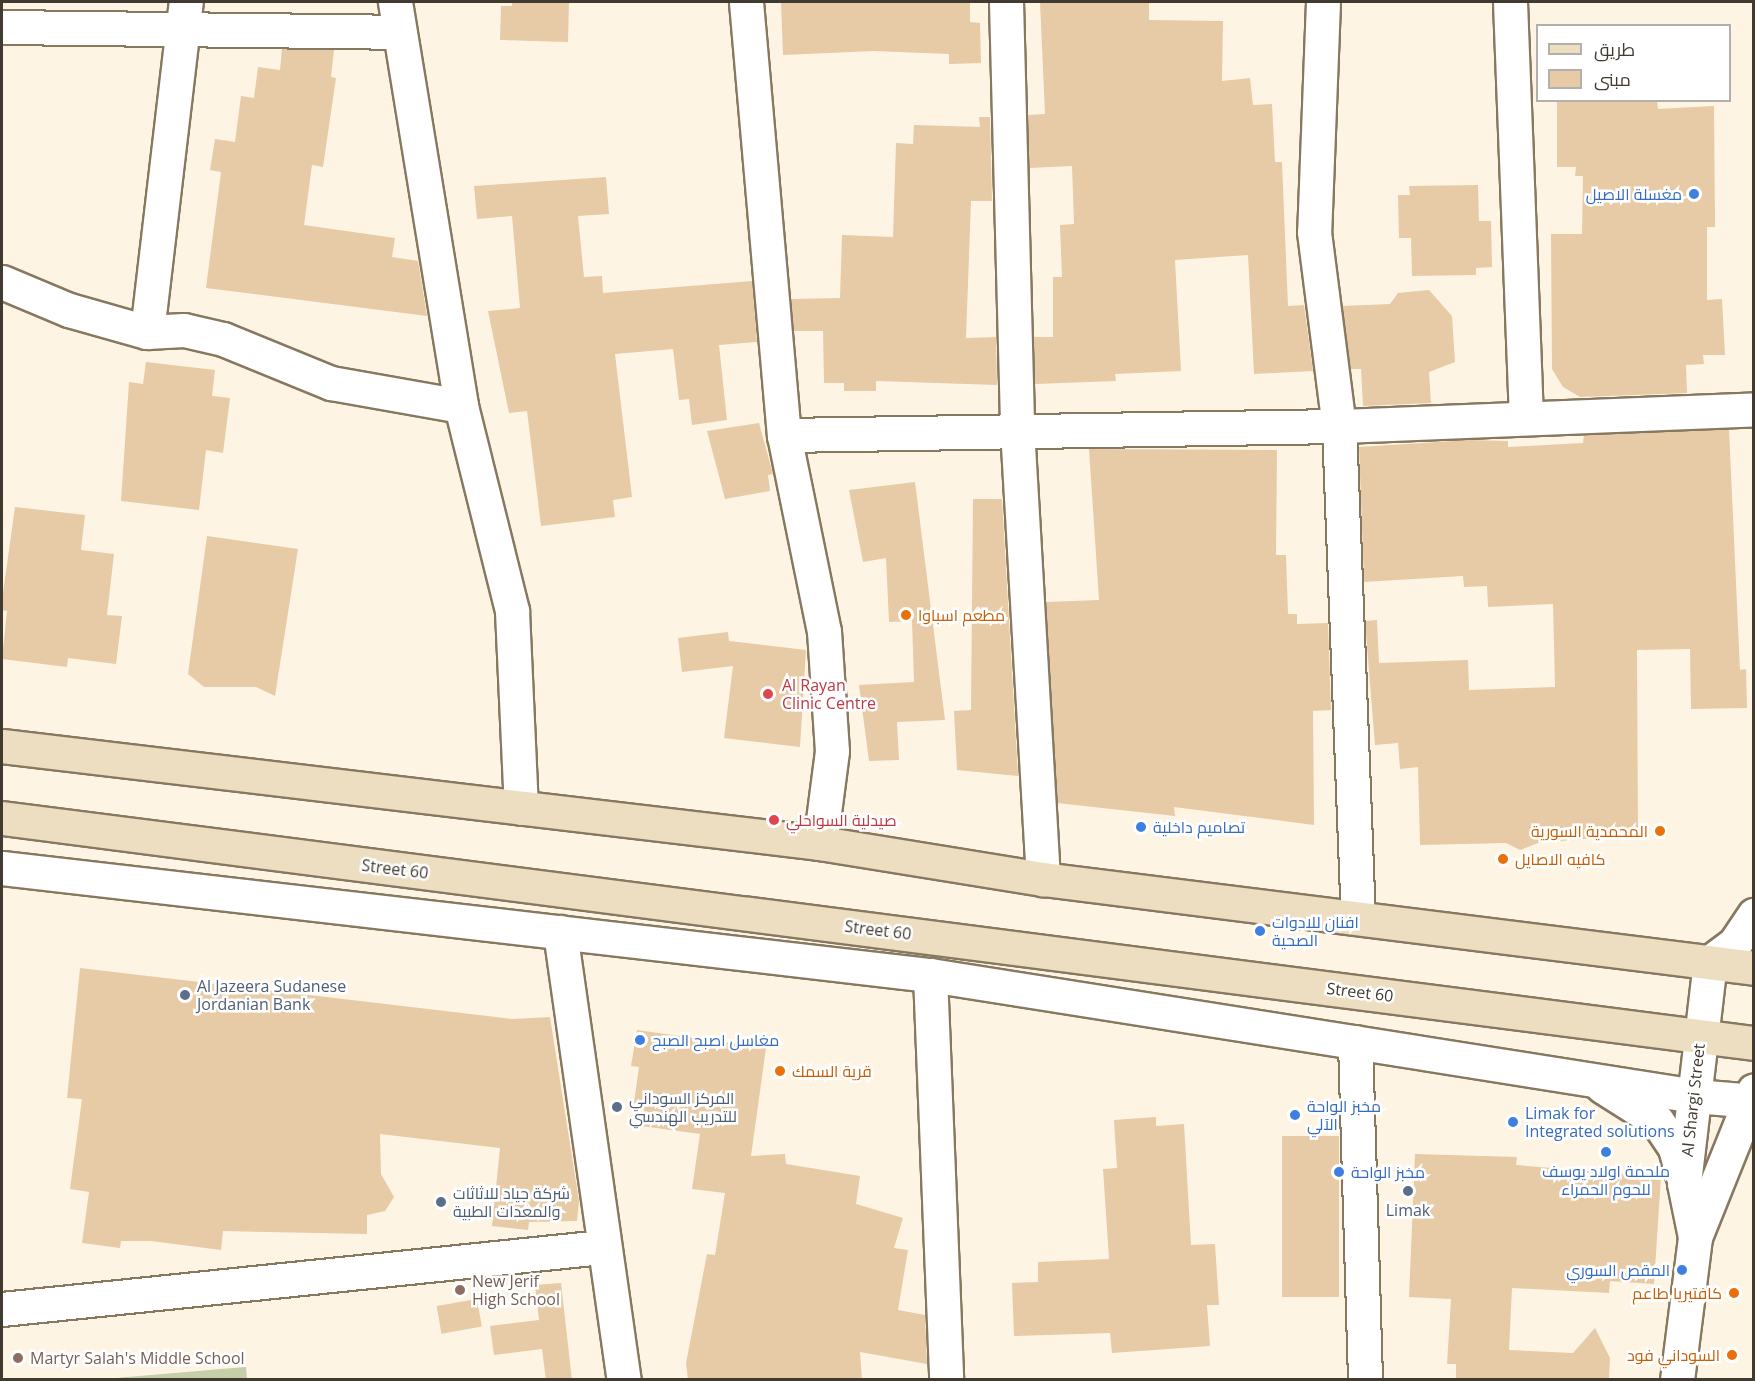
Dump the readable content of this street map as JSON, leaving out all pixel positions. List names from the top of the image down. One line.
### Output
{"streets":{"main road":["Street 60"],"street":["Al Shargi Street"]},"crossings":[["Street 60","Al Shargi Street"]],"places":["مغسلة الاصيل","مطعم اسباوا","Al Rayan Clinic Centre","صيدلية السواحلي","تصاميم داخلية","المحمدية السورية","كافيه الاصايل","افنان للادوات الصحية","Al Jazeera Sudanese Jordanian Bank","مغاسل اصبح الصبح","قرية السمك","المركز السوداني للتدريب الهندسي","مخبز الواحة الآلي","Limak for Integrated solutions","ملحمة اولاد يوسف للحوم الحمراء","مخبز الواحة","Limak","شركة جياد للاثاثات والمعدات الطبية","المقص السوري","New Jerif High School","كافتيريا طاعم","السوداني فود","Martyr Salah's Middle School"],"legend":["طريق","مبنى"]}
